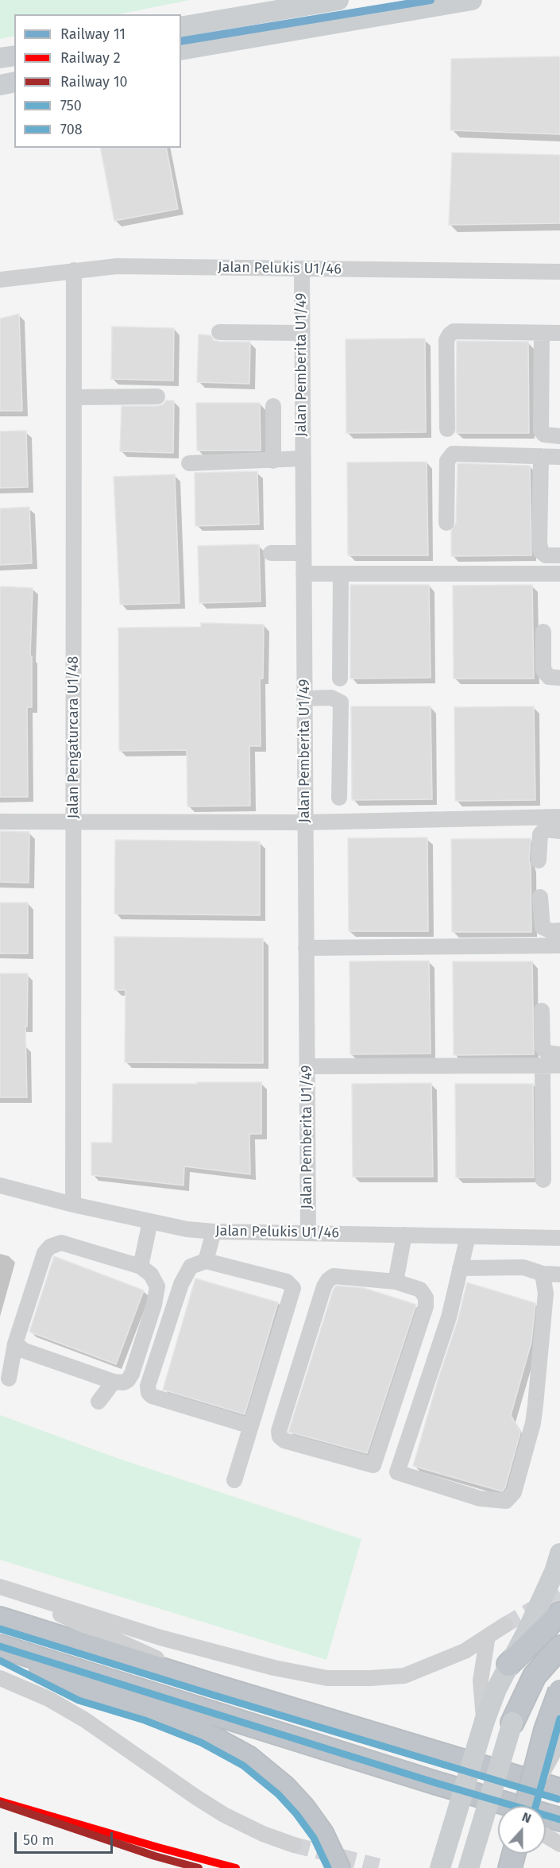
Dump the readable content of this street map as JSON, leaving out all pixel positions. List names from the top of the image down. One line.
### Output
{"streets":{"street":["Jalan Pelukis U1/46","Jalan Pemberita U1/49","Jalan Pengaturcara U1/48"]},"crossings":[["Jalan Pelukis U1/46","Jalan Pemberita U1/49"],["Jalan Pelukis U1/46","Jalan Pengaturcara U1/48"]],"lines":["rail line 11","transit line 708","transit line 750","rail line 2","rail line 10"],"legend":["Railway 11","Railway 2","Railway 10","750","708"],"scale_bar":"50 m","north":"top"}
